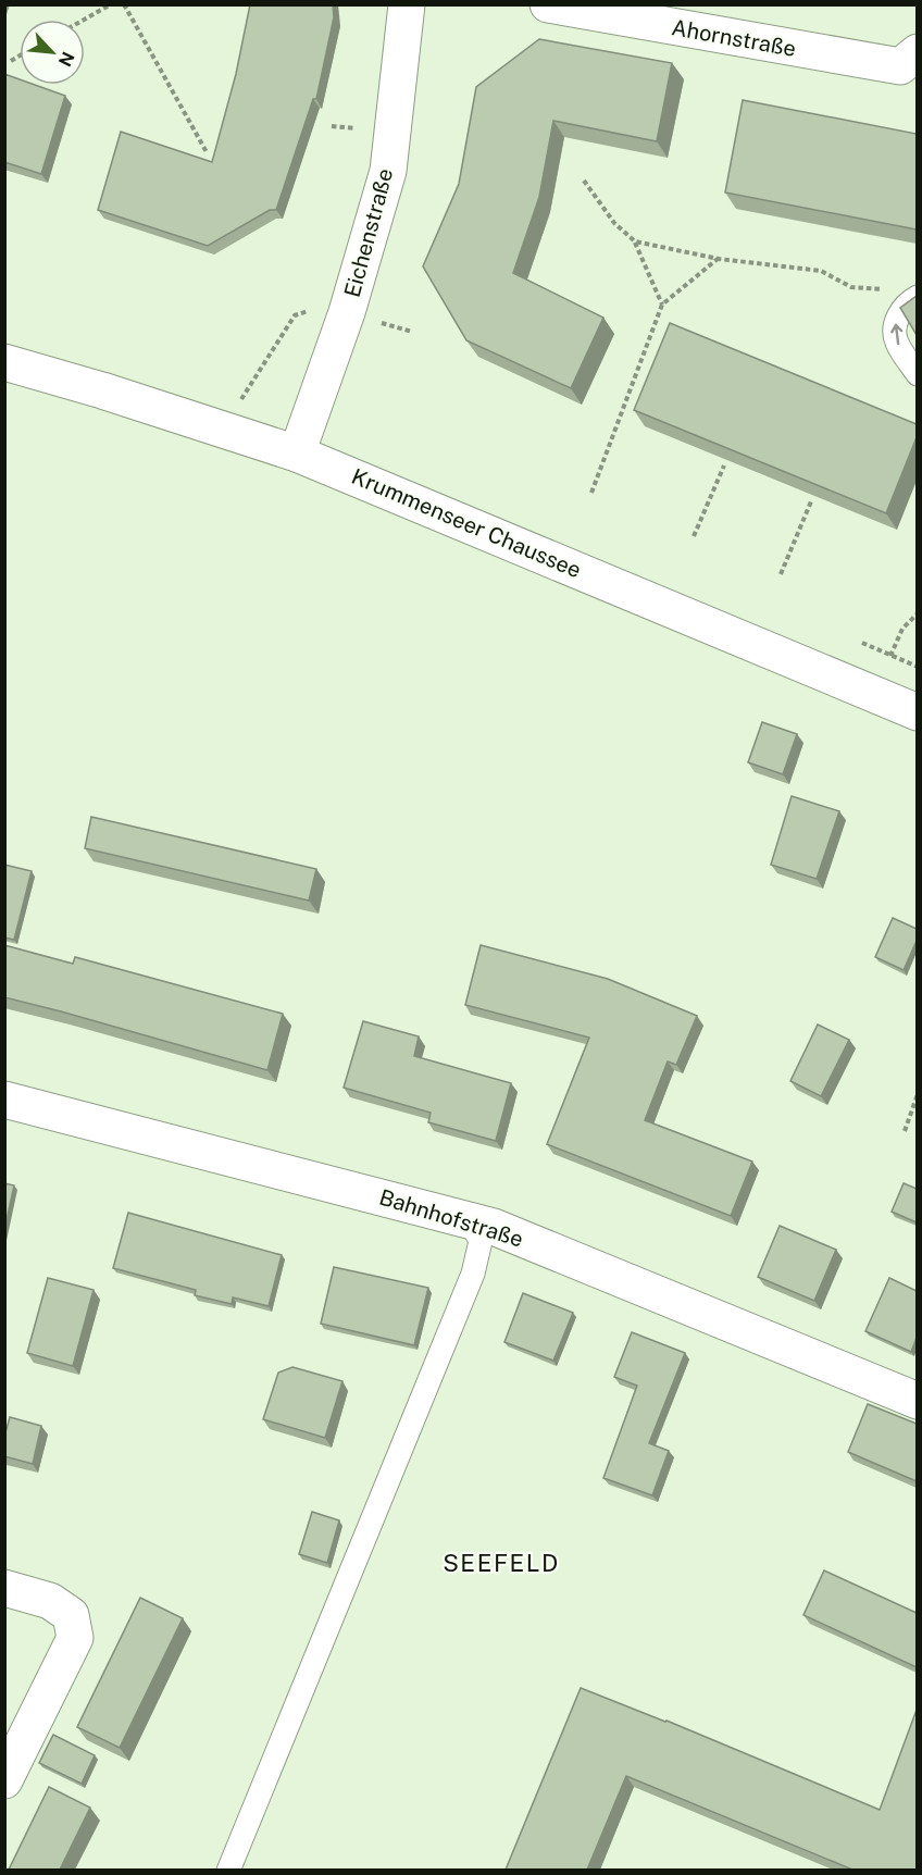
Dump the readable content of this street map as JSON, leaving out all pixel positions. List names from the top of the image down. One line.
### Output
{"streets":{"street":["Ahornstraße","Eichenstraße","Krummenseer Chaussee","Bahnhofstraße"]},"crossings":[["Eichenstraße","Krummenseer Chaussee"]],"districts":["SEEFELD"],"north":"bottom right"}
